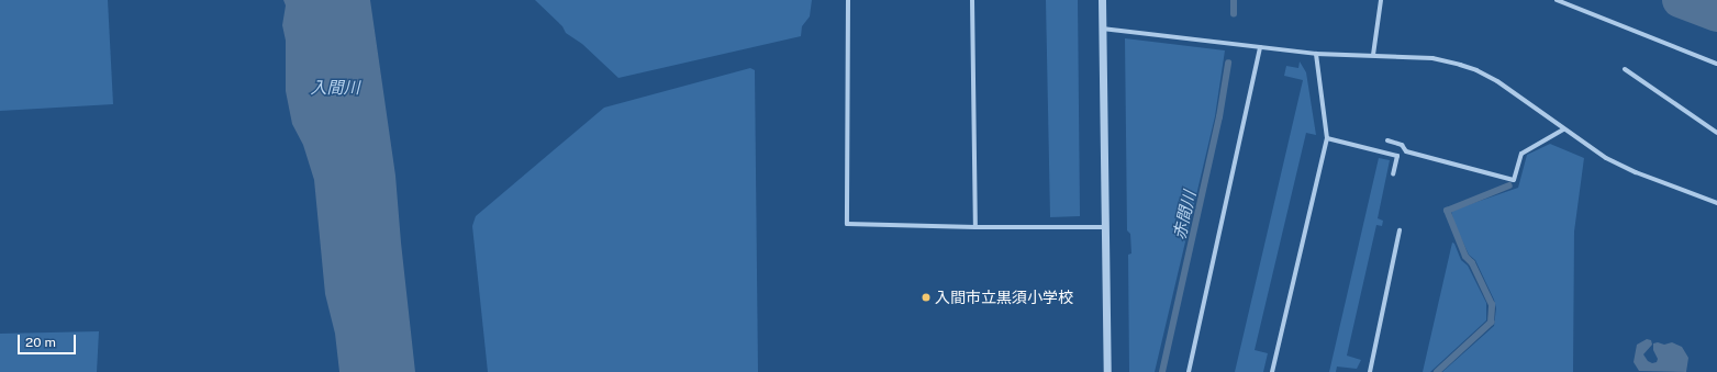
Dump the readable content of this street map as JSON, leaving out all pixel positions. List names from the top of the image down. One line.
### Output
{"water":["入間川","赤間川"],"places":["入間市立黒須小学校"],"scale_bar":"20 m"}
